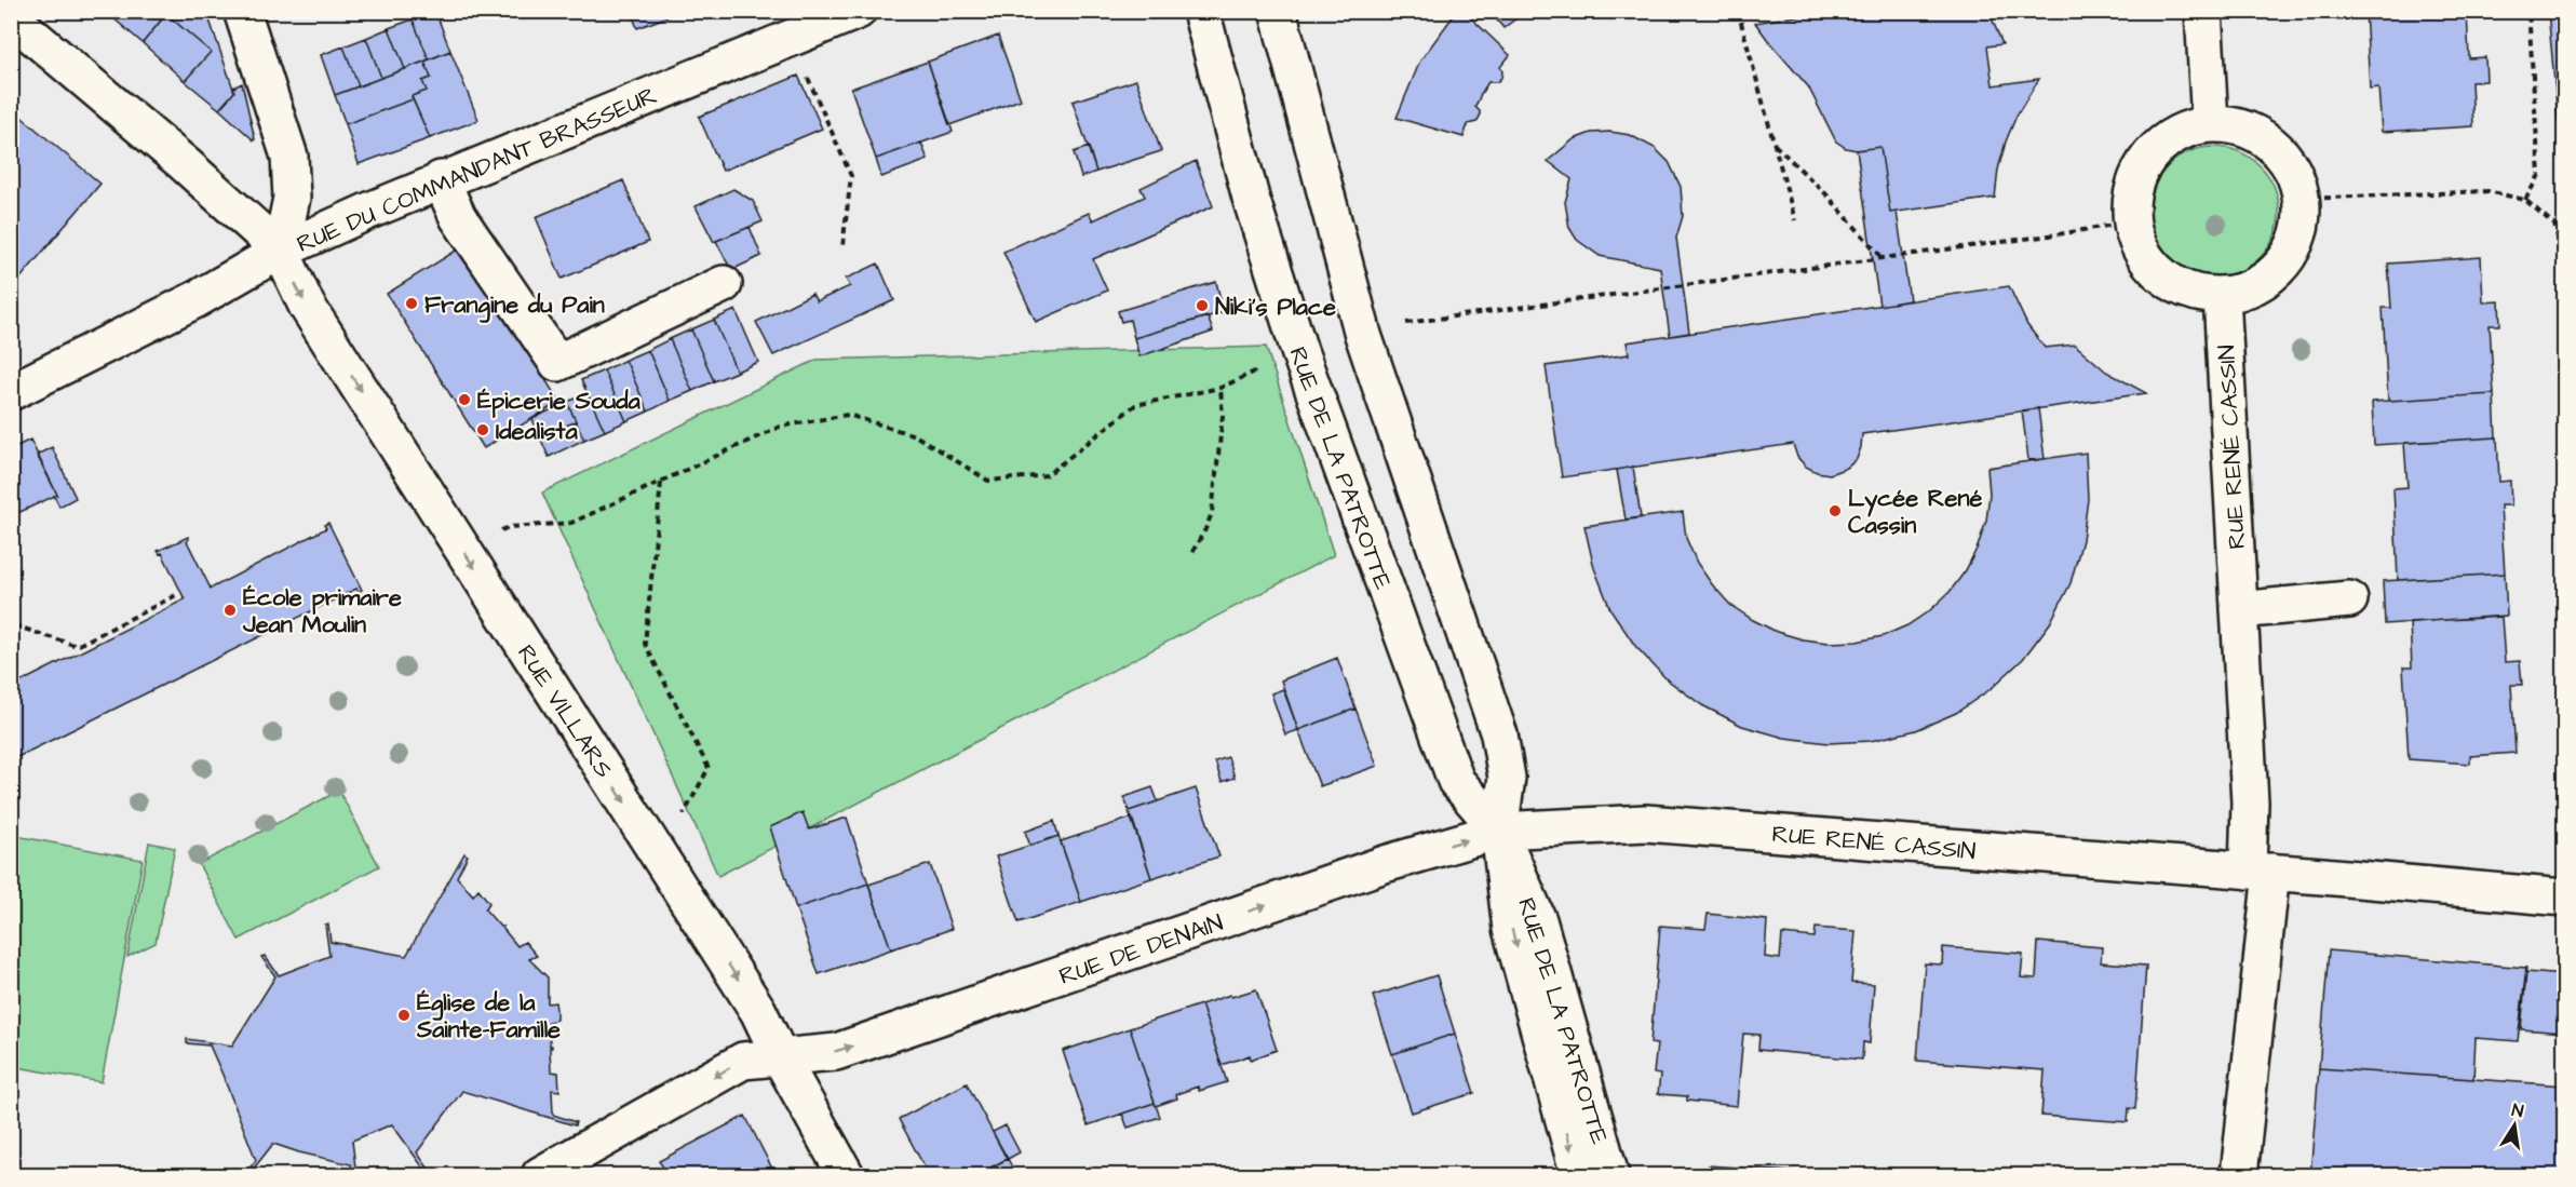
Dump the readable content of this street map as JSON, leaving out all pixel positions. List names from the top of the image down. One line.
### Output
{"streets":{"street":["RUE DU COMMANDANT BRASSEUR","RUE RENÉ CASSIN","RUE DE LA PATROTTE","RUE VILLARS","RUE DE DENAIN"]},"crossings":[["RUE DU COMMANDANT BRASSEUR","RUE VILLARS"],["RUE RENÉ CASSIN","RUE DE LA PATROTTE"],["RUE RENÉ CASSIN","RUE DE DENAIN"],["RUE DE LA PATROTTE","RUE DE DENAIN"],["RUE VILLARS","RUE DE DENAIN"]],"one_way":["RUE VILLARS"],"places":["Frangine du Pain","Niki's Place","Épicerie Souda","Idealista","Lycée René Cassin","École primaire Jean Moulin","Église de la Sainte-Famille"],"north":"top"}
